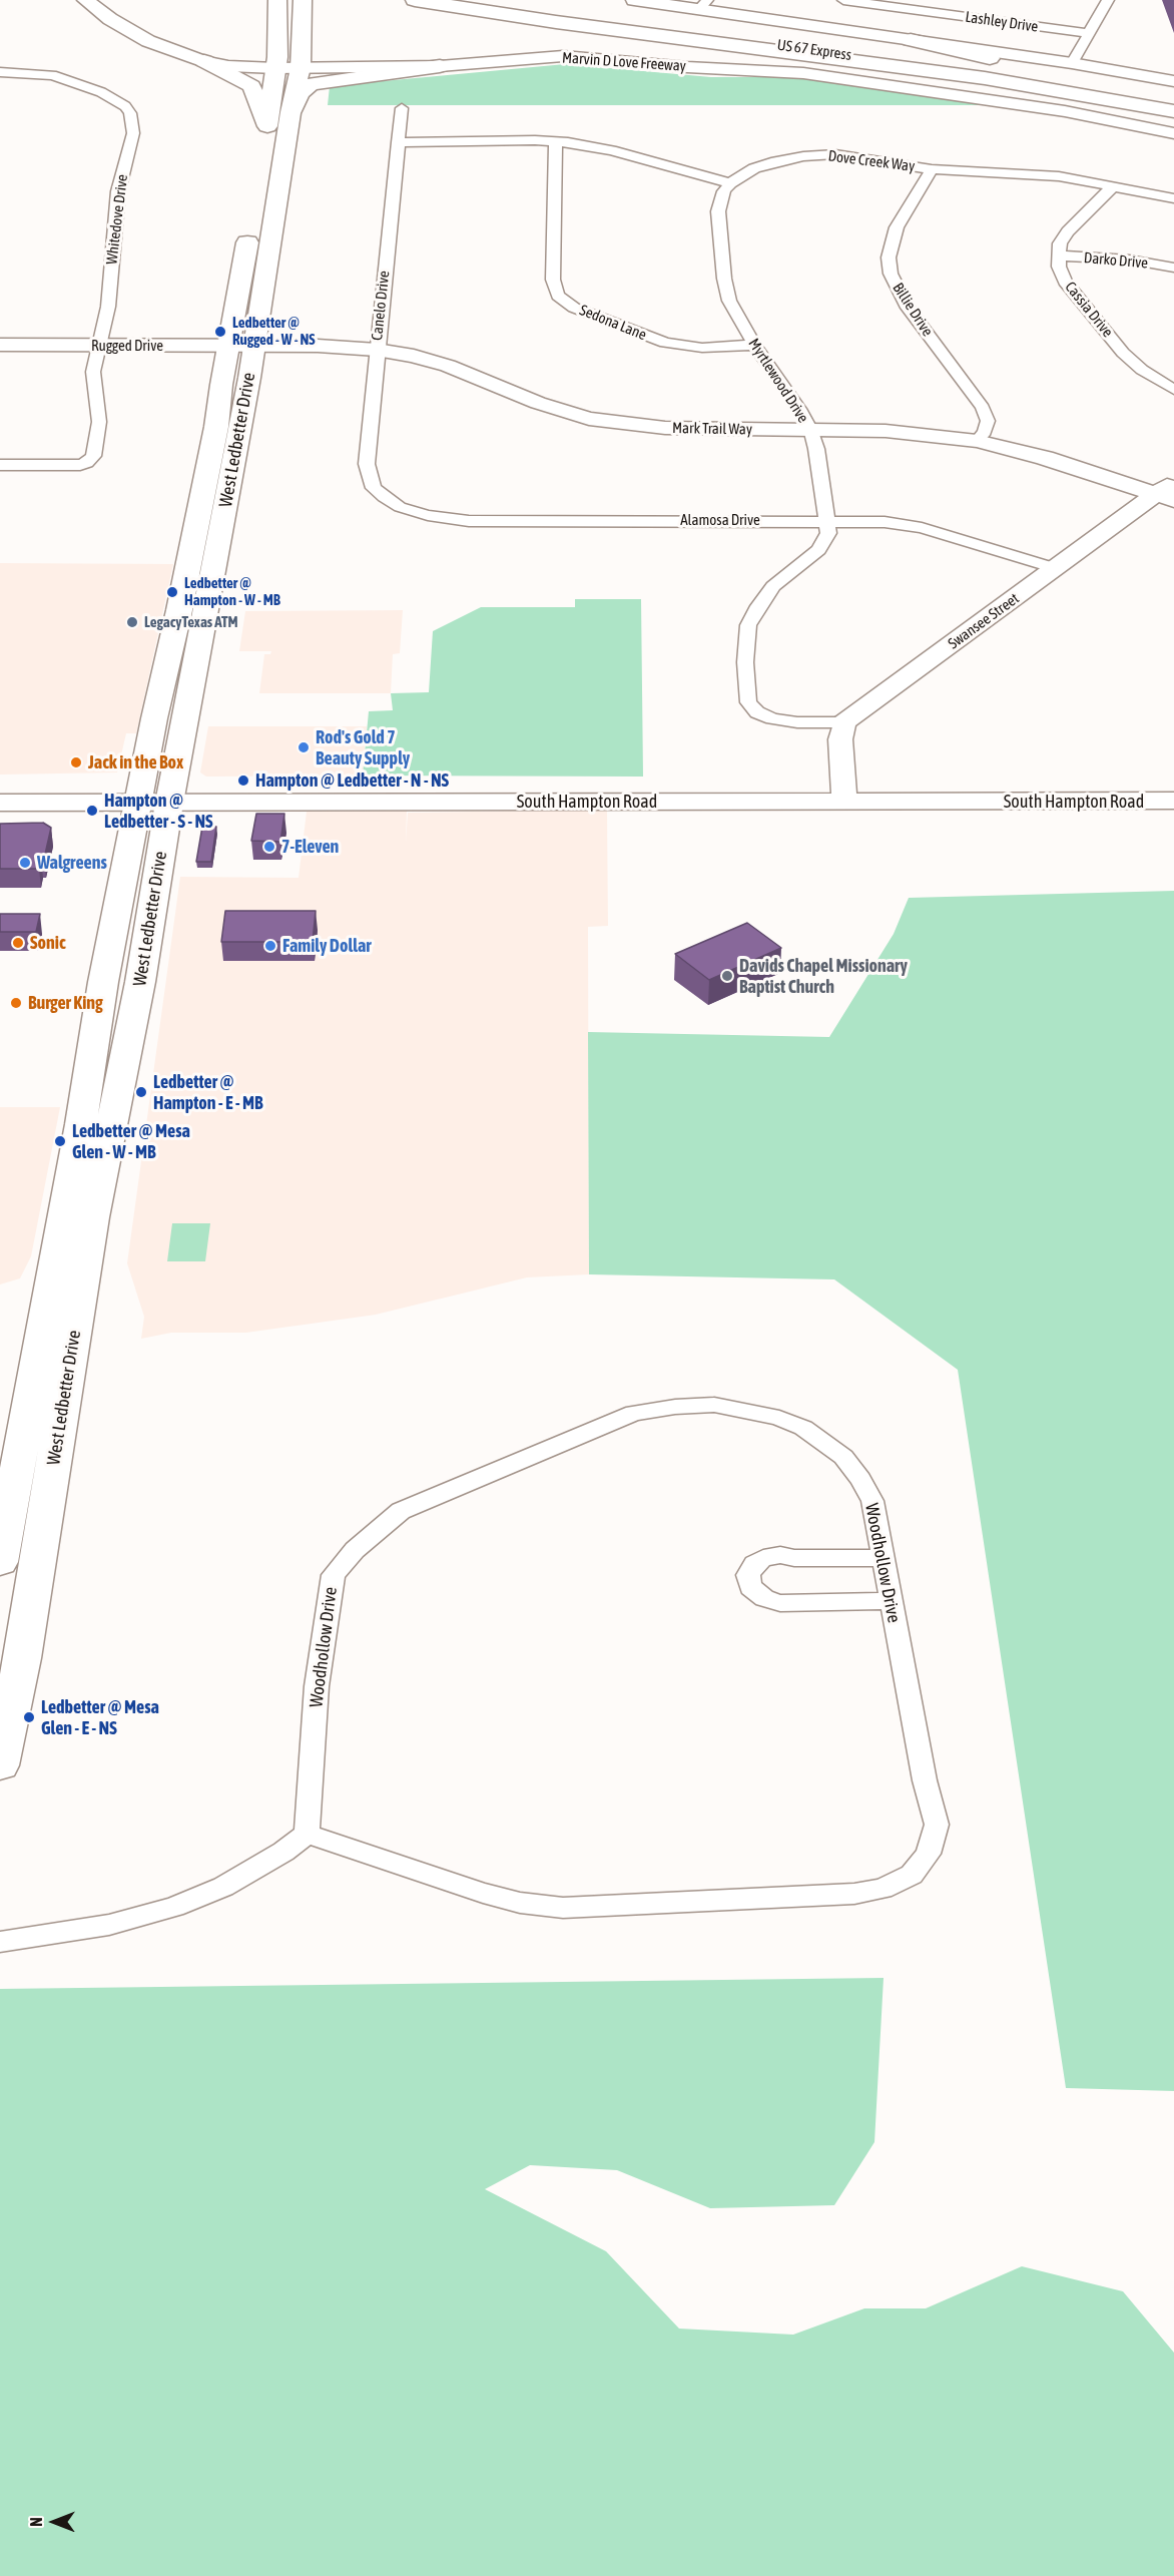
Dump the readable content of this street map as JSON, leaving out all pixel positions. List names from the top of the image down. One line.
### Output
{"streets":{"main road":["US 67 Express","Marvin D Love Freeway","Rugged Drive","Mark Trail Way","West Ledbetter Drive","Swansee Street","South Hampton Road"],"street":["Lashley Drive","Dove Creek Way","Whitedove Drive","Darko Drive","Canelo Drive","Billie Drive","Cassia Drive","Sedona Lane","Myrtlewood Drive","Alamosa Drive","Woodhollow Drive"]},"crossings":[["Marvin D Love Freeway","West Ledbetter Drive"],["Dove Creek Way","Billie Drive"],["Dove Creek Way","Myrtlewood Drive"],["Whitedove Drive","Rugged Drive"],["Darko Drive","Cassia Drive"],["Canelo Drive","Mark Trail Way"],["Canelo Drive","Alamosa Drive"],["Billie Drive","Mark Trail Way"],["Sedona Lane","Myrtlewood Drive"],["Rugged Drive","Mark Trail Way"],["Rugged Drive","West Ledbetter Drive"],["Myrtlewood Drive","Mark Trail Way"],["Myrtlewood Drive","Alamosa Drive"],["Myrtlewood Drive","Swansee Street"],["Mark Trail Way","West Ledbetter Drive"],["Mark Trail Way","Swansee Street"],["West Ledbetter Drive","South Hampton Road"],["Alamosa Drive","Swansee Street"]],"places":["Ledbetter @ Rugged - W - NS","Ledbetter @ Hampton - W - MB","LegacyTexas ATM","Rod's Gold 7 Beauty Supply","Jack in the Box","Hampton @ Ledbetter - N - NS","Hampton @ Ledbetter - S - NS","7-Eleven","Walgreens","Sonic","Family Dollar","Davids Chapel Missionary Baptist Church","Burger King","Ledbetter @ Hampton - E - MB","Ledbetter @ Mesa Glen - W - MB","Ledbetter @ Mesa Glen - E - NS"],"north":"left"}
